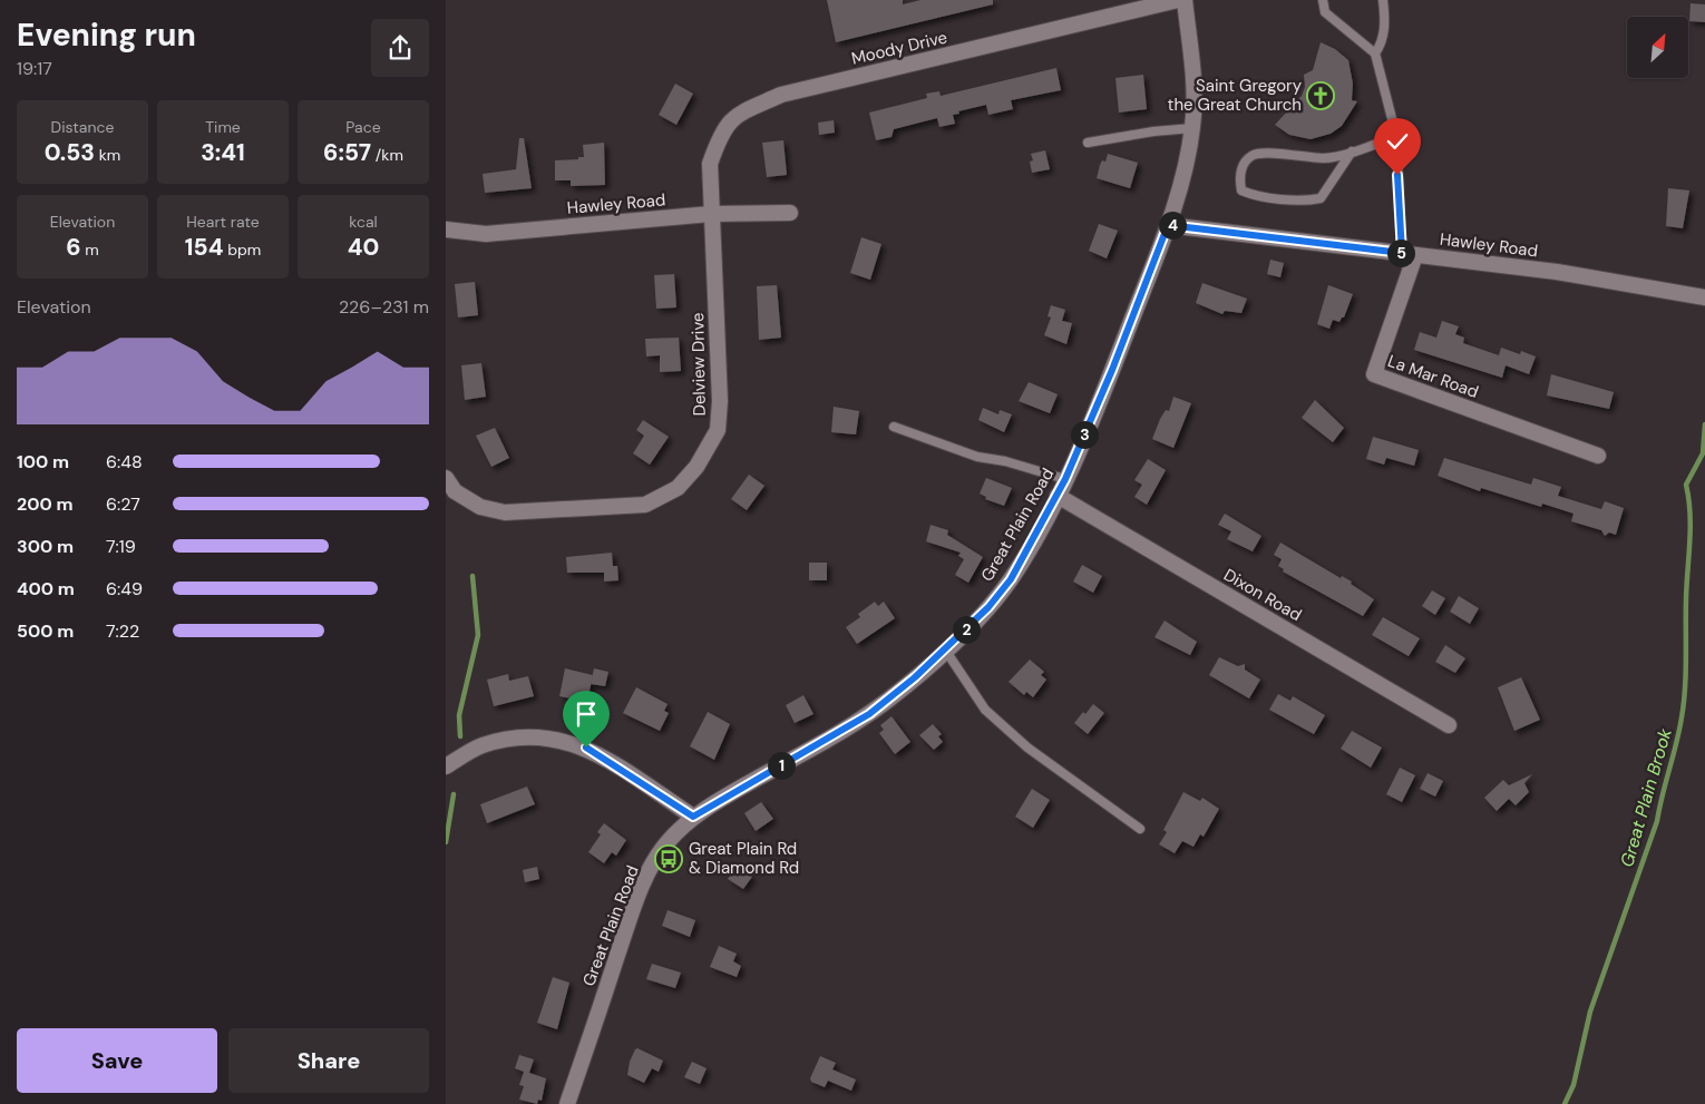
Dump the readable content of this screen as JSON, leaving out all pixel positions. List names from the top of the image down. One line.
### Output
{"streets":{"street":["Moody Drive","Hawley Road","Delview Drive","La Mar Road","Great Plain Road","Dixon Road"]},"crossings":[["Moody Drive","Hawley Road"],["Moody Drive","Delview Drive"],["Hawley Road","Delview Drive"],["Hawley Road","La Mar Road"],["Hawley Road","Great Plain Road"],["Great Plain Road","Dixon Road"]],"water":["Great Plain Brook"],"places":{"church":["Saint Gregory the Great Church"],"bus stop":["Great Plain Rd & Diamond Rd"]},"north":"top right","page":{"heading":["Evening run","19:17"],"stats":[["Distance","0.53 km"],["Time","3:41"],["Pace","6:57 /km"],["Elevation","6 m"],["Heart rate","154 bpm"],["kcal","40"]],"pins":["4","5","3","2","1"],"chart":["Elevation","226–231 m"],"list":[{"name":"100 m","note":"6:48"},{"name":"200 m","note":"6:27"},{"name":"300 m","note":"7:19"},{"name":"400 m","note":"6:49"},{"name":"500 m","note":"7:22"}],"buttons":["Save","Share"]}}
